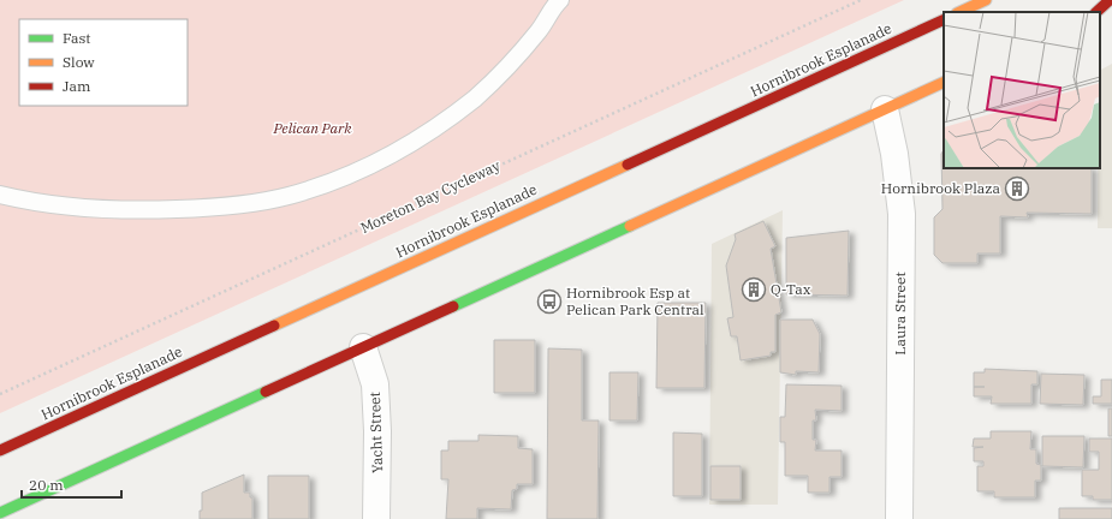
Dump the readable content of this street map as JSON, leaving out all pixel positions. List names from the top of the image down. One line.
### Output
{"streets":{"main road":["Hornibrook Esplanade"],"street":["Laura Street","Yacht Street"],"path":["Moreton Bay Cycleway"]},"parks":["Pelican Park"],"places":{"building":["Hornibrook Plaza","Q-Tax"],"bus stop":["Hornibrook Esp at Pelican Park Central"]},"legend":["Fast","Slow","Jam"],"scale_bar":"20 m"}
